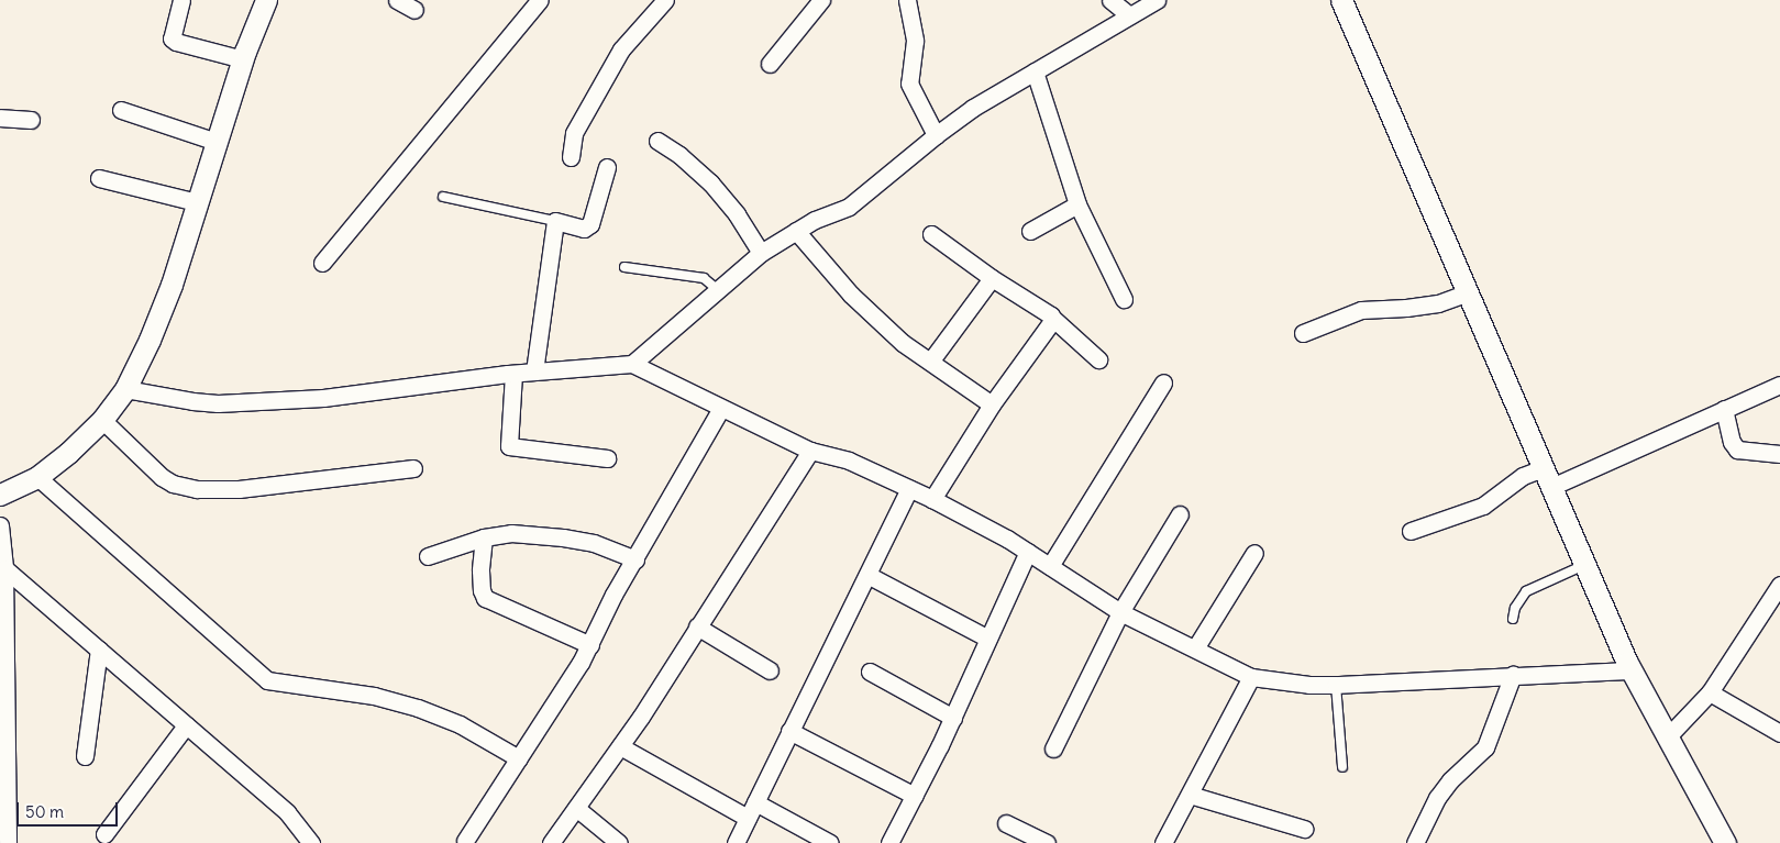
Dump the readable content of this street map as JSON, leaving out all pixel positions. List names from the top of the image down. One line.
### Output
{"scale_bar":"50 m"}
